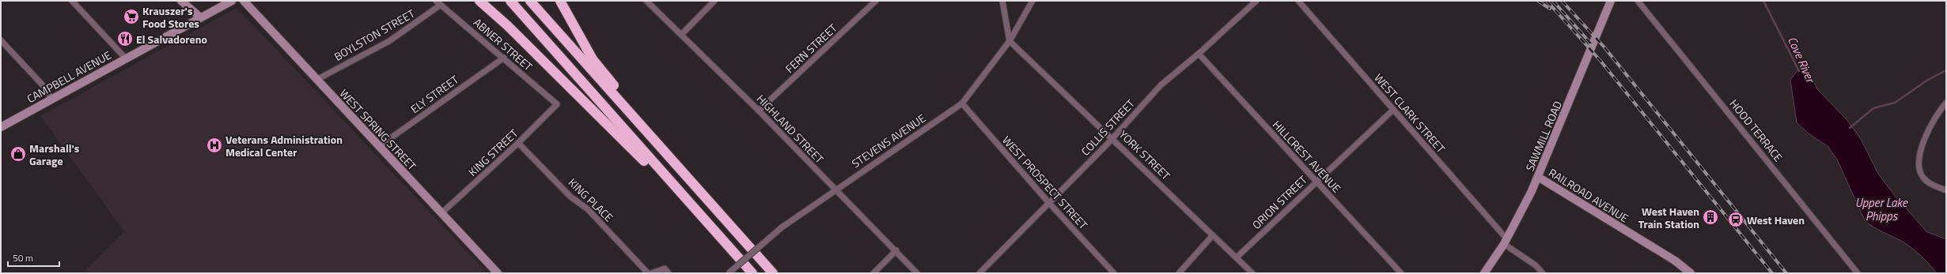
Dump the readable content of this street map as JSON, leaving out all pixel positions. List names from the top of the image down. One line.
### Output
{"streets":{"main road":["CAMPBELL AVENUE","WEST SPRING STREET","SAWMILL ROAD","RAILROAD AVENUE"],"street":["BOYLSTON STREET","ABNER STREET","FERN STREET","ELY STREET","WEST CLARK STREET","COLLIS STREET","HIGHLAND STREET","HOOD TERRACE","STEVENS AVENUE","KING STREET","YORK STREET","HILLCREST AVENUE","WEST PROSPECT STREET","KING PLACE","ORION STREET"]},"crossings":[["BOYLSTON STREET","ABNER STREET"],["BOYLSTON STREET","WEST SPRING STREET"],["ABNER STREET","ELY STREET"],["ABNER STREET","KING STREET"],["FERN STREET","HIGHLAND STREET"],["ELY STREET","WEST SPRING STREET"],["WEST CLARK STREET","SAWMILL ROAD"],["WEST CLARK STREET","ORION STREET"],["COLLIS STREET","YORK STREET"],["COLLIS STREET","HILLCREST AVENUE"],["COLLIS STREET","WEST PROSPECT STREET"],["HIGHLAND STREET","STEVENS AVENUE"],["WEST SPRING STREET","KING STREET"],["SAWMILL ROAD","RAILROAD AVENUE"],["STEVENS AVENUE","YORK STREET"],["STEVENS AVENUE","WEST PROSPECT STREET"],["KING STREET","KING PLACE"],["YORK STREET","ORION STREET"],["HILLCREST AVENUE","ORION STREET"]],"water":["Cove River","Upper Lake Phipps"],"places":{"supermarket":["Krauszer's Food Stores"],"restaurant":["El Salvadoreno"],"hospital":["Veterans Administration Medical Center"],"shop":["Marshall's Garage"],"building":["West Haven Train Station"],"station":["West Haven"]},"scale_bar":"50 m"}
